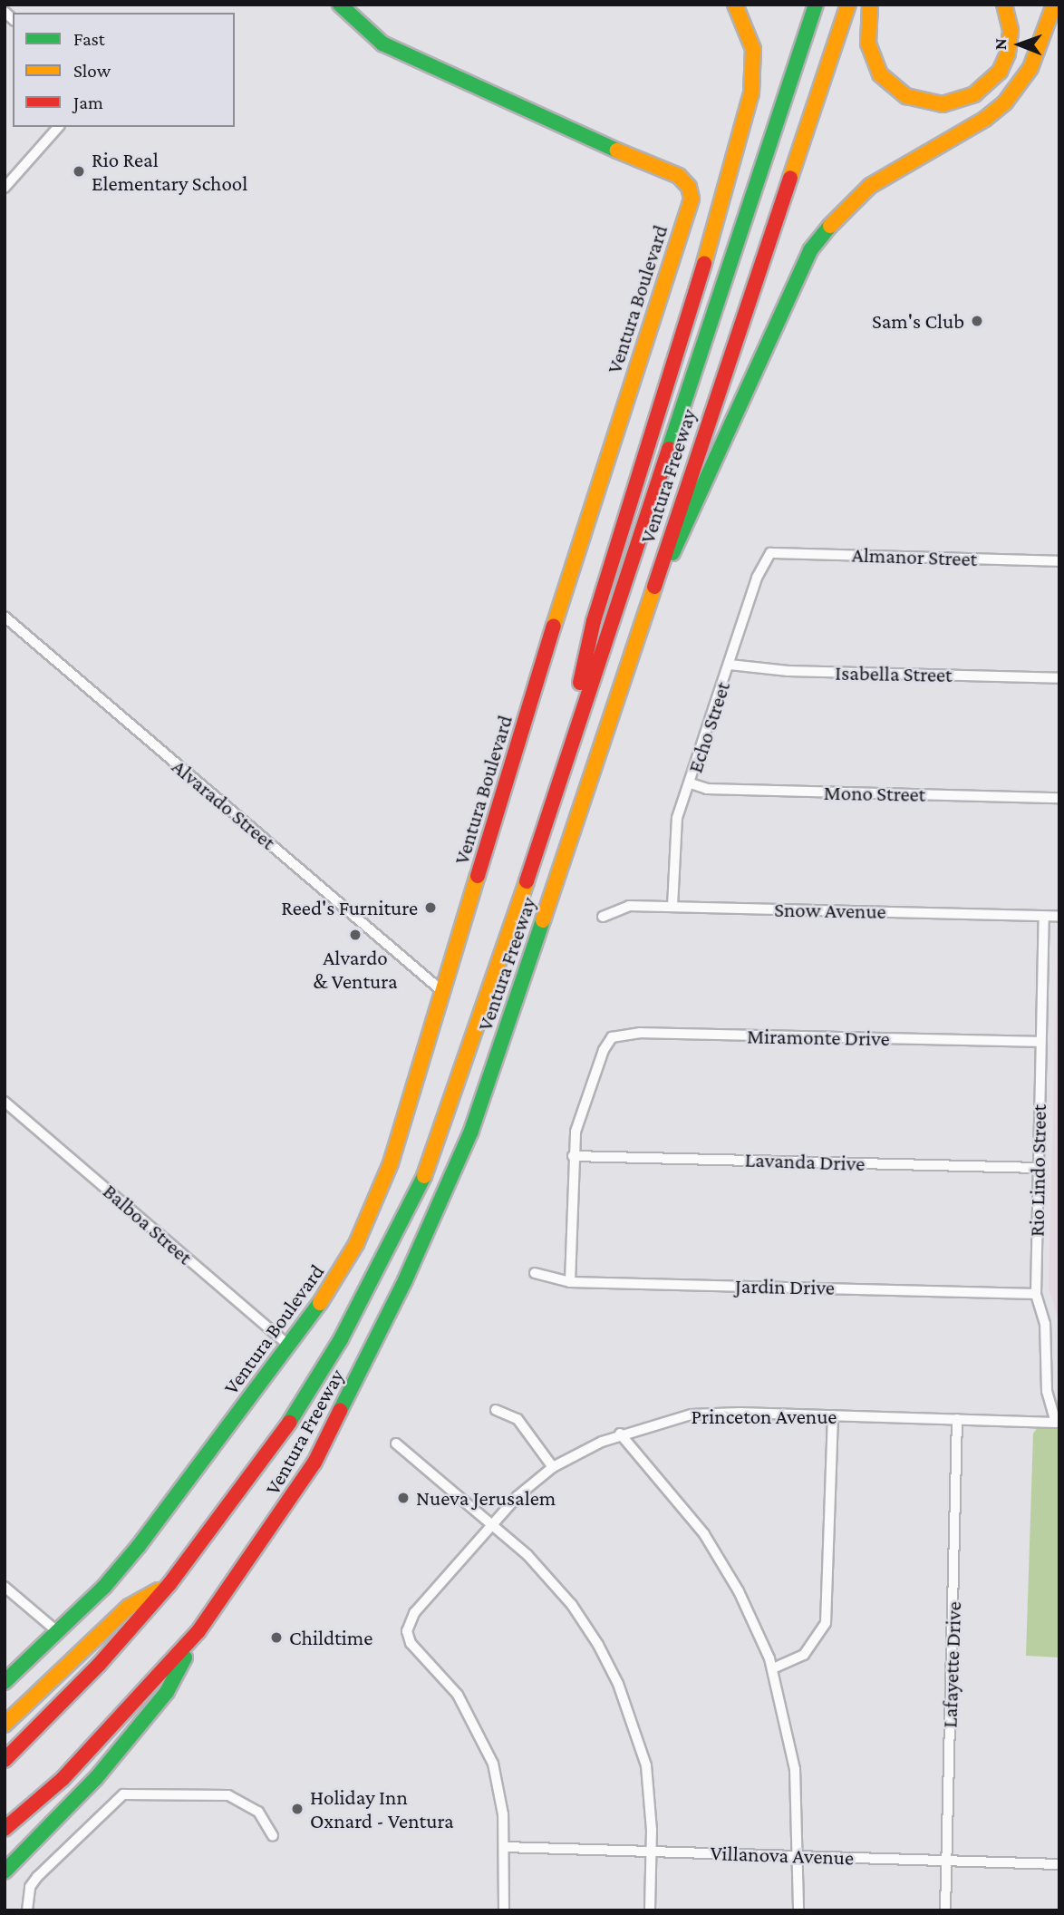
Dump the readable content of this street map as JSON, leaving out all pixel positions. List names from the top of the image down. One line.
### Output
{"streets":{"main road":["Ventura Boulevard","Ventura Freeway"],"street":["Almanor Street","Isabella Street","Echo Street","Mono Street","Alvarado Street","Snow Avenue","Miramonte Drive","Lavanda Drive","Rio Lindo Street","Balboa Street","Jardin Drive","Princeton Avenue","Lafayette Drive","Villanova Avenue"]},"crossings":[["Ventura Boulevard","Alvarado Street"],["Ventura Boulevard","Balboa Street"],["Almanor Street","Echo Street"],["Isabella Street","Echo Street"],["Echo Street","Mono Street"],["Echo Street","Snow Avenue"],["Snow Avenue","Rio Lindo Street"],["Miramonte Drive","Lavanda Drive"],["Miramonte Drive","Rio Lindo Street"],["Lavanda Drive","Rio Lindo Street"],["Rio Lindo Street","Jardin Drive"],["Rio Lindo Street","Princeton Avenue"],["Princeton Avenue","Lafayette Drive"],["Princeton Avenue","Villanova Avenue"],["Lafayette Drive","Villanova Avenue"]],"places":["Rio Real Elementary School","Sam's Club","Reed's Furniture","Alvardo & Ventura","Nueva Jerusalem","Childtime","Holiday Inn Oxnard - Ventura"],"legend":["Fast","Slow","Jam"],"north":"left"}
